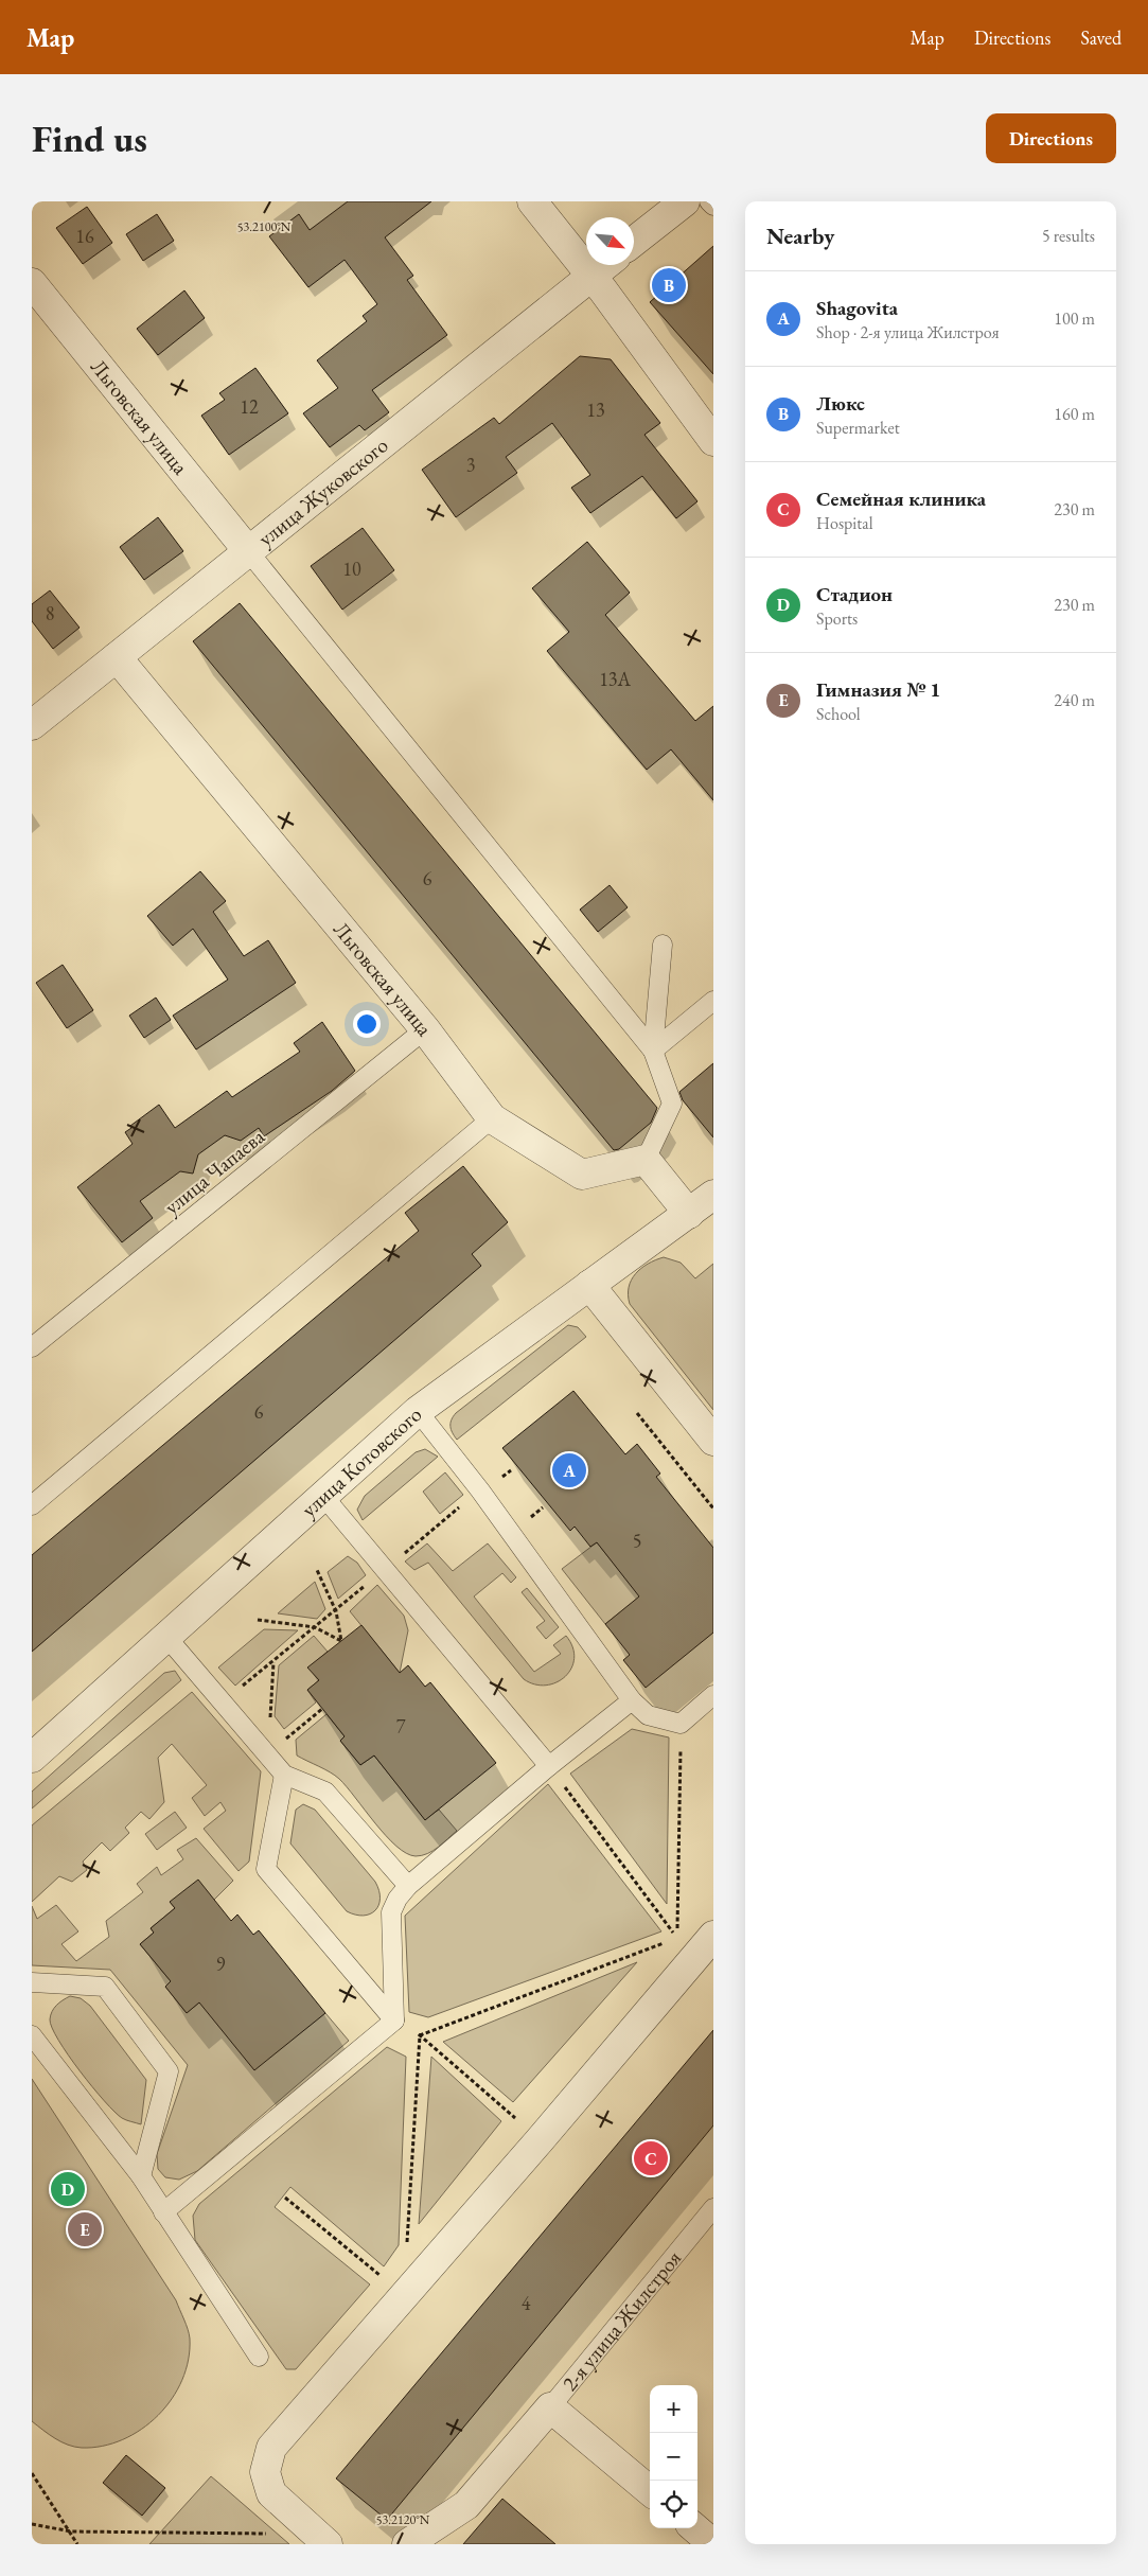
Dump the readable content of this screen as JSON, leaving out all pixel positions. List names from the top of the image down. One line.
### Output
{"streets":{"street":["Льговская улица","улица Жуковского","улица Котовского"],"lane":["улица Чапаева","2-я улица Жилстроя"]},"crossings":[["Льговская улица","улица Жуковского"],["Льговская улица","улица Чапаева"]],"house_numbers":["16","12","13","3","10","8","13А","6","6","5","7","9","4"],"north":"bottom right","page":{"header":"Map","nav":["Map","Directions","Saved"],"buttons":"Directions","title":"Find us","heading":["Nearby","5 results"],"pins":["B","A","C","D","E"],"list":[{"mark":"A","name":"Shagovita","note":"Shop · 2-я улица Жилстроя","value":"100 m"},{"mark":"B","name":"Люкс","note":"Supermarket","value":"160 m"},{"mark":"C","name":"Семейная клиника","note":"Hospital","value":"230 m"},{"mark":"D","name":"Стадион","note":"Sports","value":"230 m"},{"mark":"E","name":"Гимназия № 1","note":"School","value":"240 m"}],"map_buttons":["+","−"]},"coordinates":["53.2100°N","53.2120°N"]}
